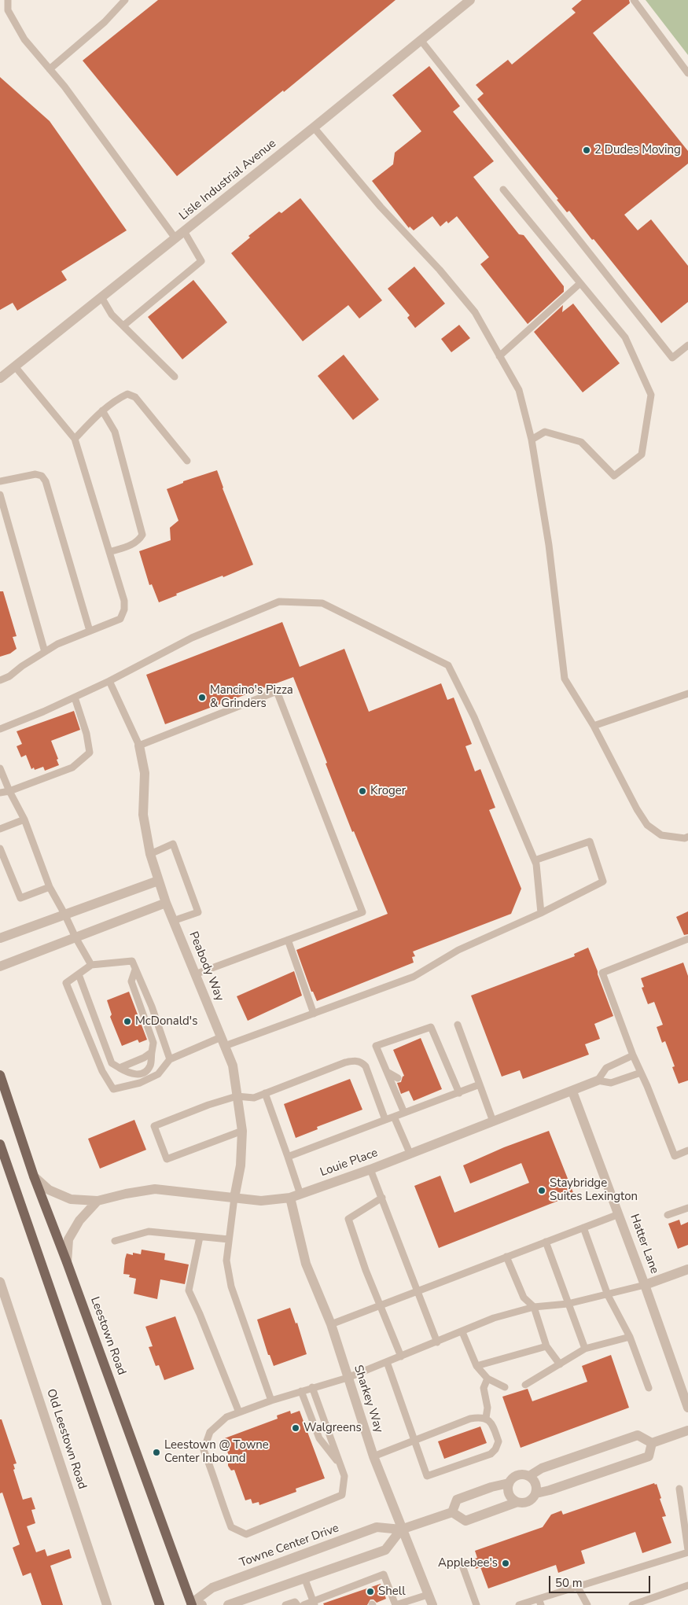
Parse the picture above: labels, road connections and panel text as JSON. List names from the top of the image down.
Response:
{
  "streets": {
    "main road": ["Leestown Road"],
    "street": [
      "Lisle Industrial Avenue",
      "Peabody Way",
      "Louie Place",
      "Hatter Lane",
      "Sharkey Way",
      "Old Leestown Road",
      "Towne Center Drive"
    ]
  },
  "crossings": [
    ["Peabody Way", "Louie Place"],
    ["Louie Place", "Hatter Lane"],
    ["Louie Place", "Leestown Road"],
    ["Louie Place", "Sharkey Way"],
    ["Leestown Road", "Towne Center Drive"],
    ["Sharkey Way", "Towne Center Drive"]
  ],
  "places": [
    "2 Dudes Moving",
    "Mancino's Pizza & Grinders",
    "Kroger",
    "McDonald's",
    "Staybridge Suites Lexington",
    "Walgreens",
    "Leestown @ Towne Center Inbound",
    "Applebee's",
    "Shell"
  ],
  "scale_bar": "50 m"
}
